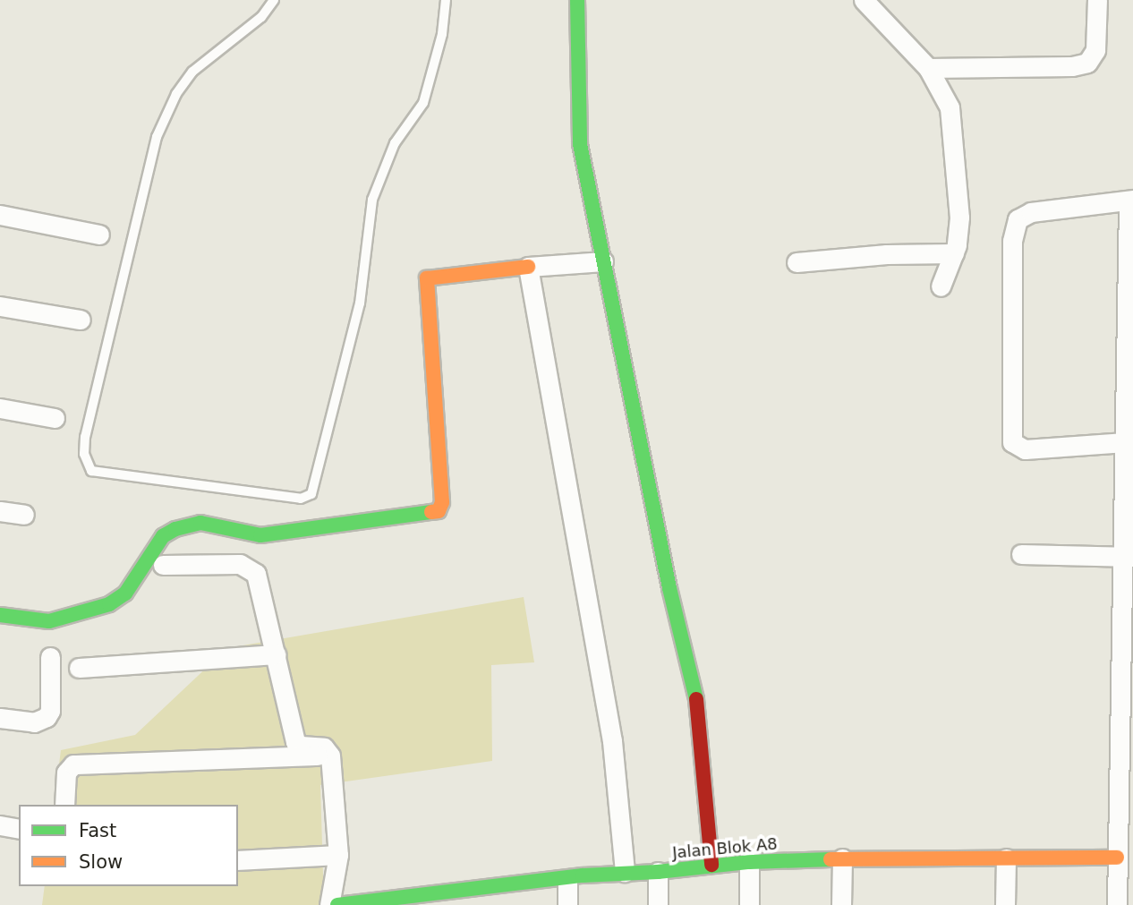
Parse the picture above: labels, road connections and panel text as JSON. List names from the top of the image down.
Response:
{
  "streets": {
    "street": ["Jalan Blok A8"]
  },
  "legend": ["Fast", "Slow"]
}
